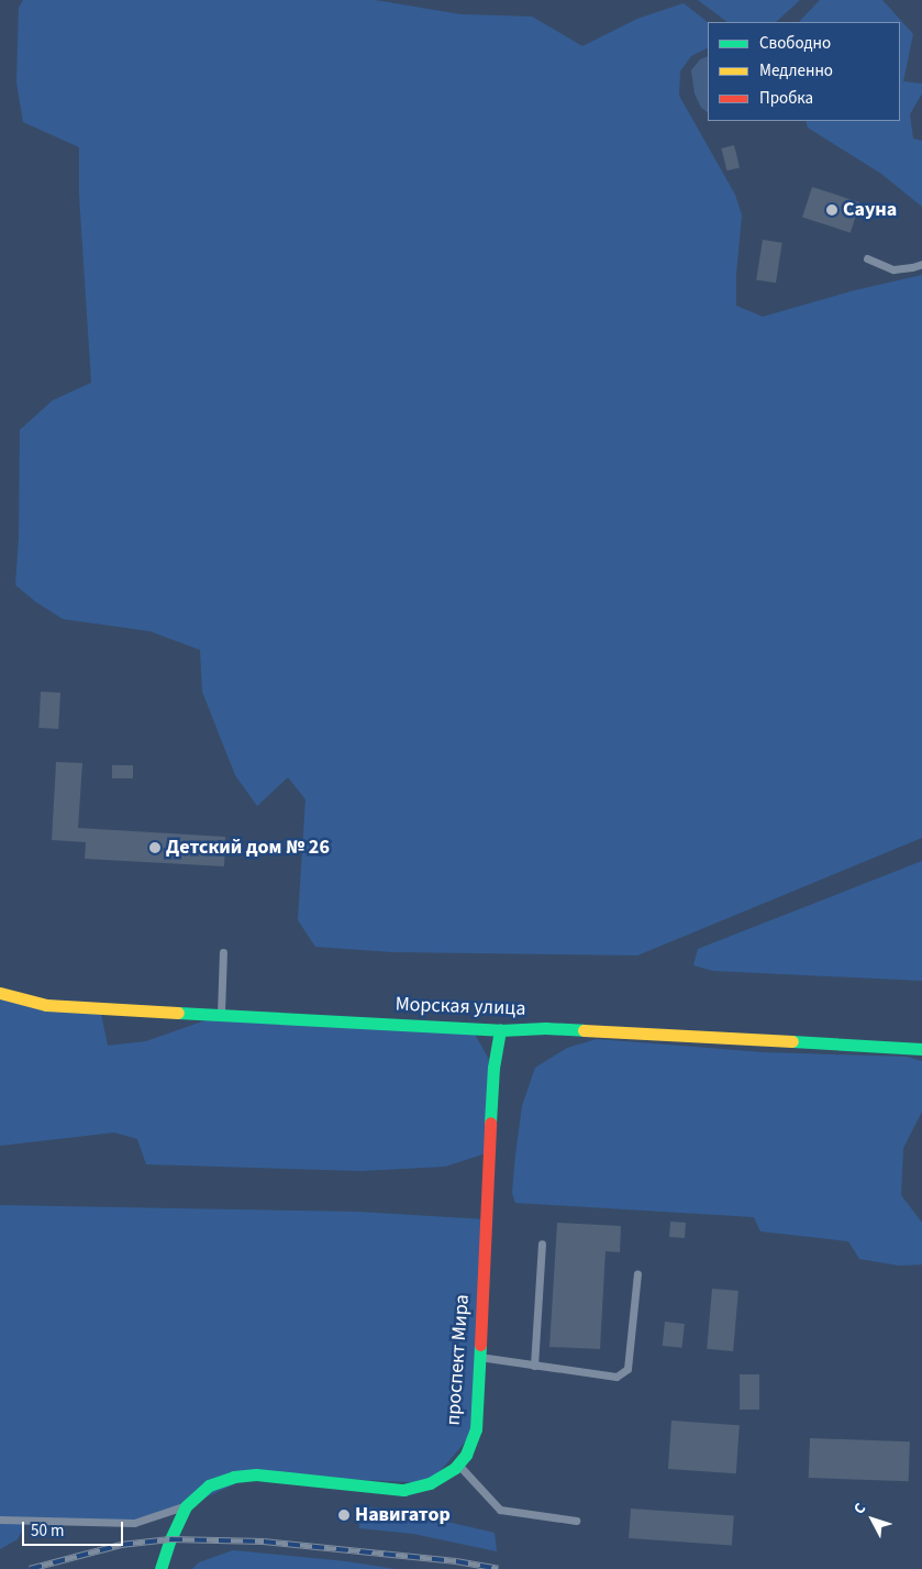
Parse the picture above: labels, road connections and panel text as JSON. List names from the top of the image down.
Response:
{
  "streets": {
    "main road": ["Морская улица", "проспект Мира"]
  },
  "crossings": [
    ["Морская улица", "проспект Мира"]
  ],
  "places": ["Сауна", "Детский дом № 26", "Навигатор"],
  "legend": ["Свободно", "Медленно", "Пробка"],
  "scale_bar": "50 m",
  "north": "top left"
}
